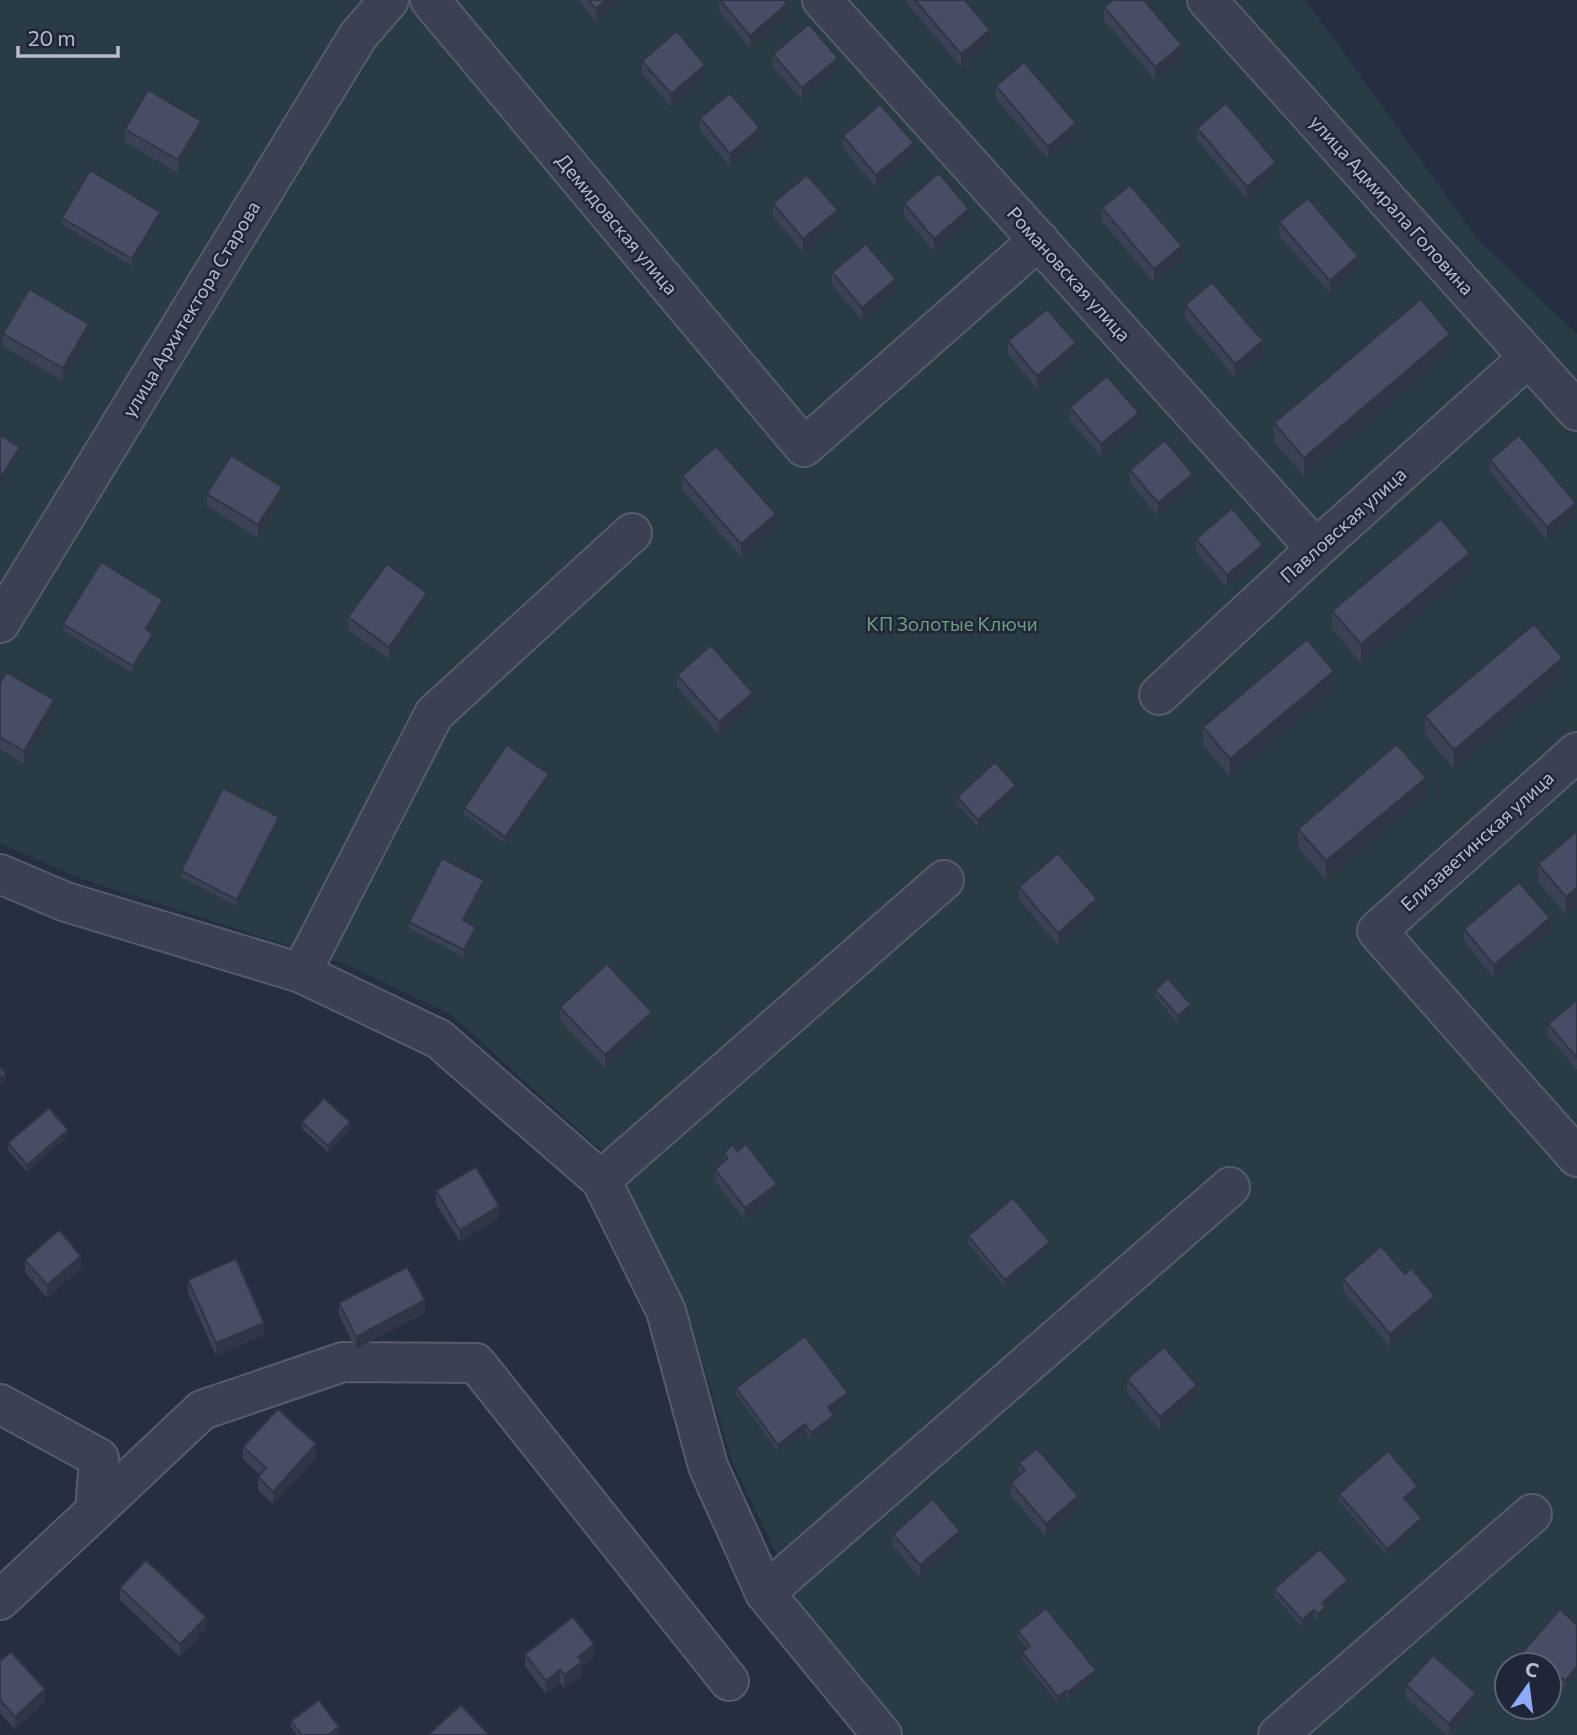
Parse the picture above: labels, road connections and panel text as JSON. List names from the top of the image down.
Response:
{
  "streets": {
    "street": [
      "улица Адмирала Головина",
      "Демидовская улица",
      "Романовская улица",
      "улица Архитектора Старова",
      "Павловская улица",
      "Елизаветинская улица"
    ]
  },
  "crossings": [
    ["улица Адмирала Головина", "Павловская улица"],
    ["Демидовская улица", "Романовская улица"],
    ["Романовская улица", "Павловская улица"]
  ],
  "parks": ["КП Золотые Ключи"],
  "scale_bar": "20 m",
  "north": "top"
}
